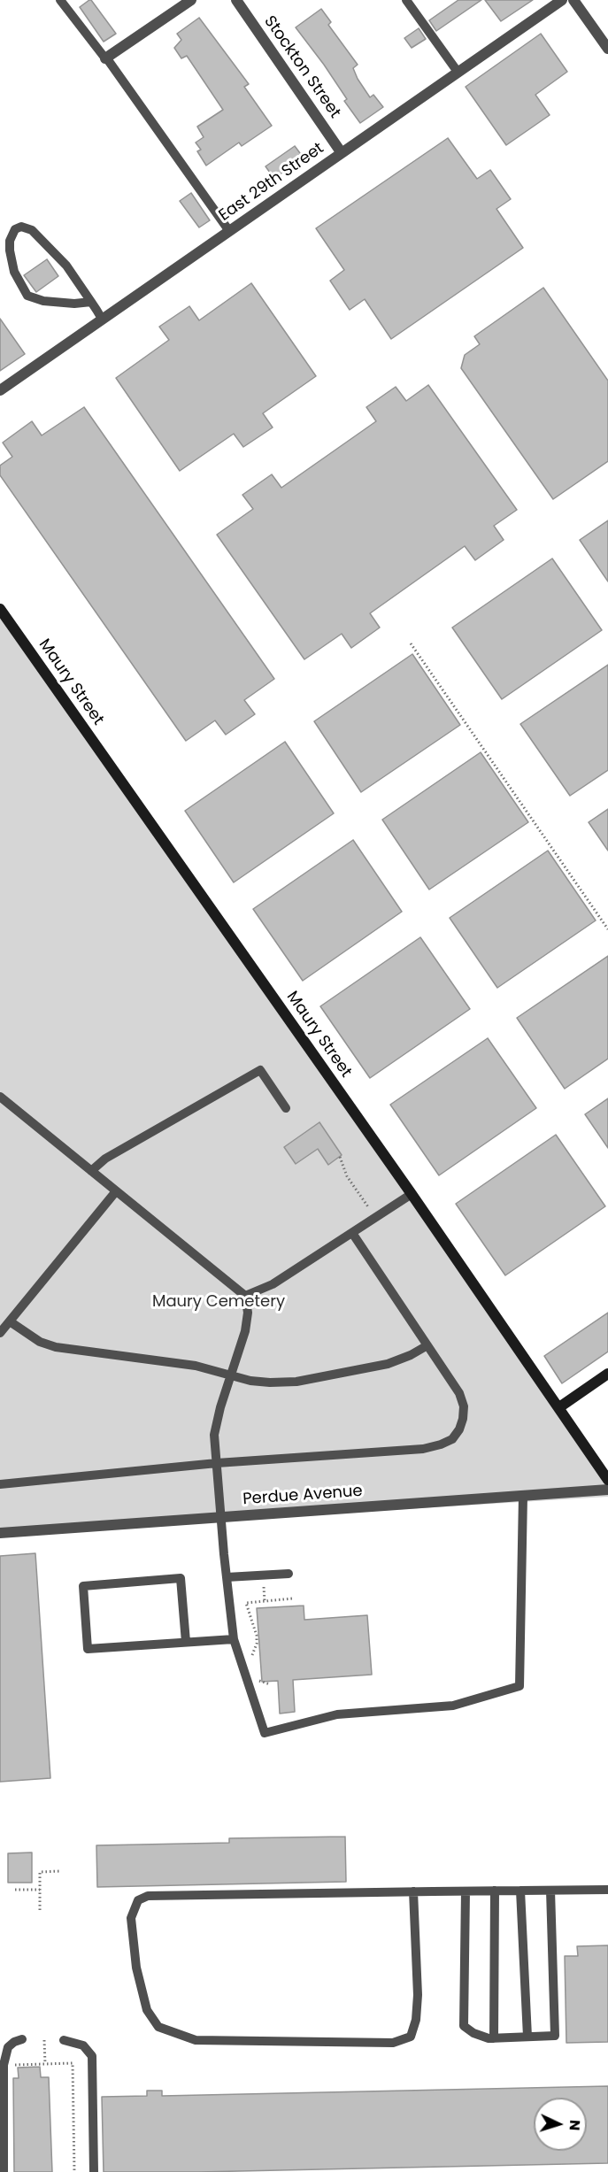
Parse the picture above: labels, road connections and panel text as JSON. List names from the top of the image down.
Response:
{
  "streets": {
    "street": [
      "Stockton Street",
      "East 29th Street",
      "Maury Street",
      "Perdue Avenue"
    ]
  },
  "crossings": [
    ["Stockton Street", "East 29th Street"]
  ],
  "parks": ["Maury Cemetery"],
  "north": "right"
}
